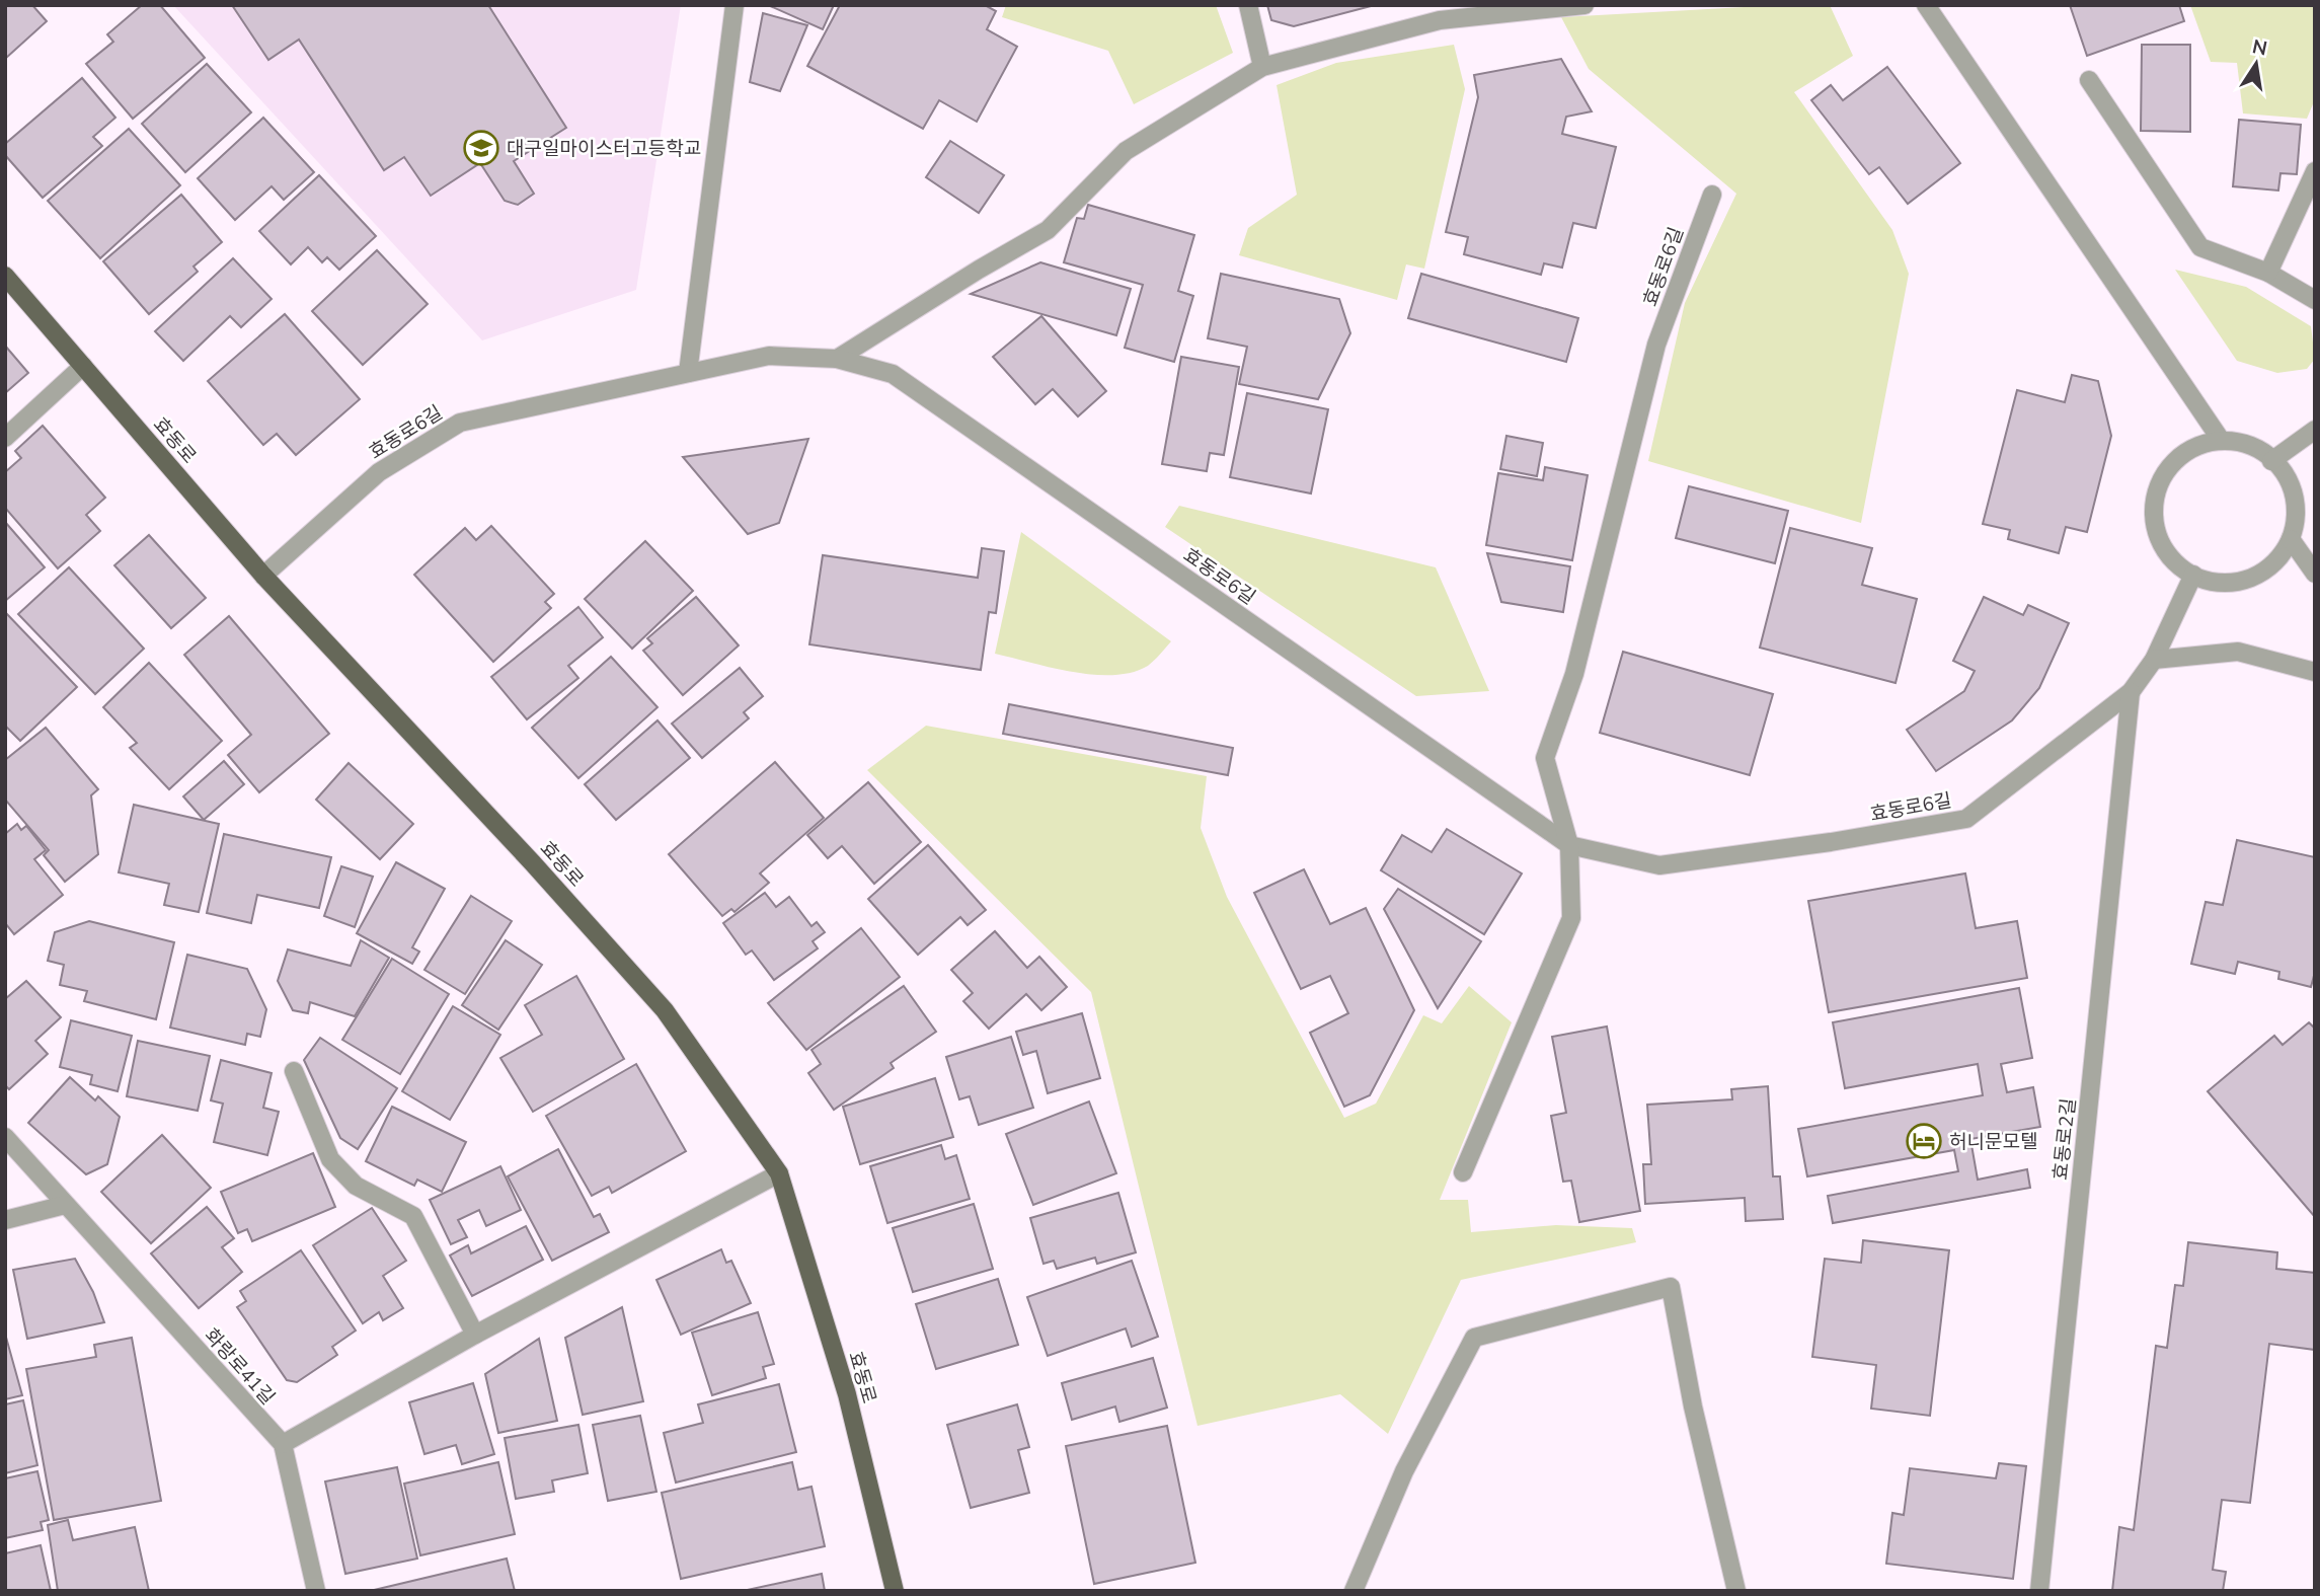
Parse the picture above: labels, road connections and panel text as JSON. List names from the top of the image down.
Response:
{
  "streets": {
    "main road": ["효동로"],
    "street": ["효동로6길", "효동로2길", "화랑로41길"]
  },
  "crossings": [
    ["효동로6길", "효동로"],
    ["효동로6길", "효동로2길"]
  ],
  "places": {
    "school or university": ["대구일마이스터고등학교"],
    "hotel": ["허니문모텔"]
  },
  "north": "top"
}
